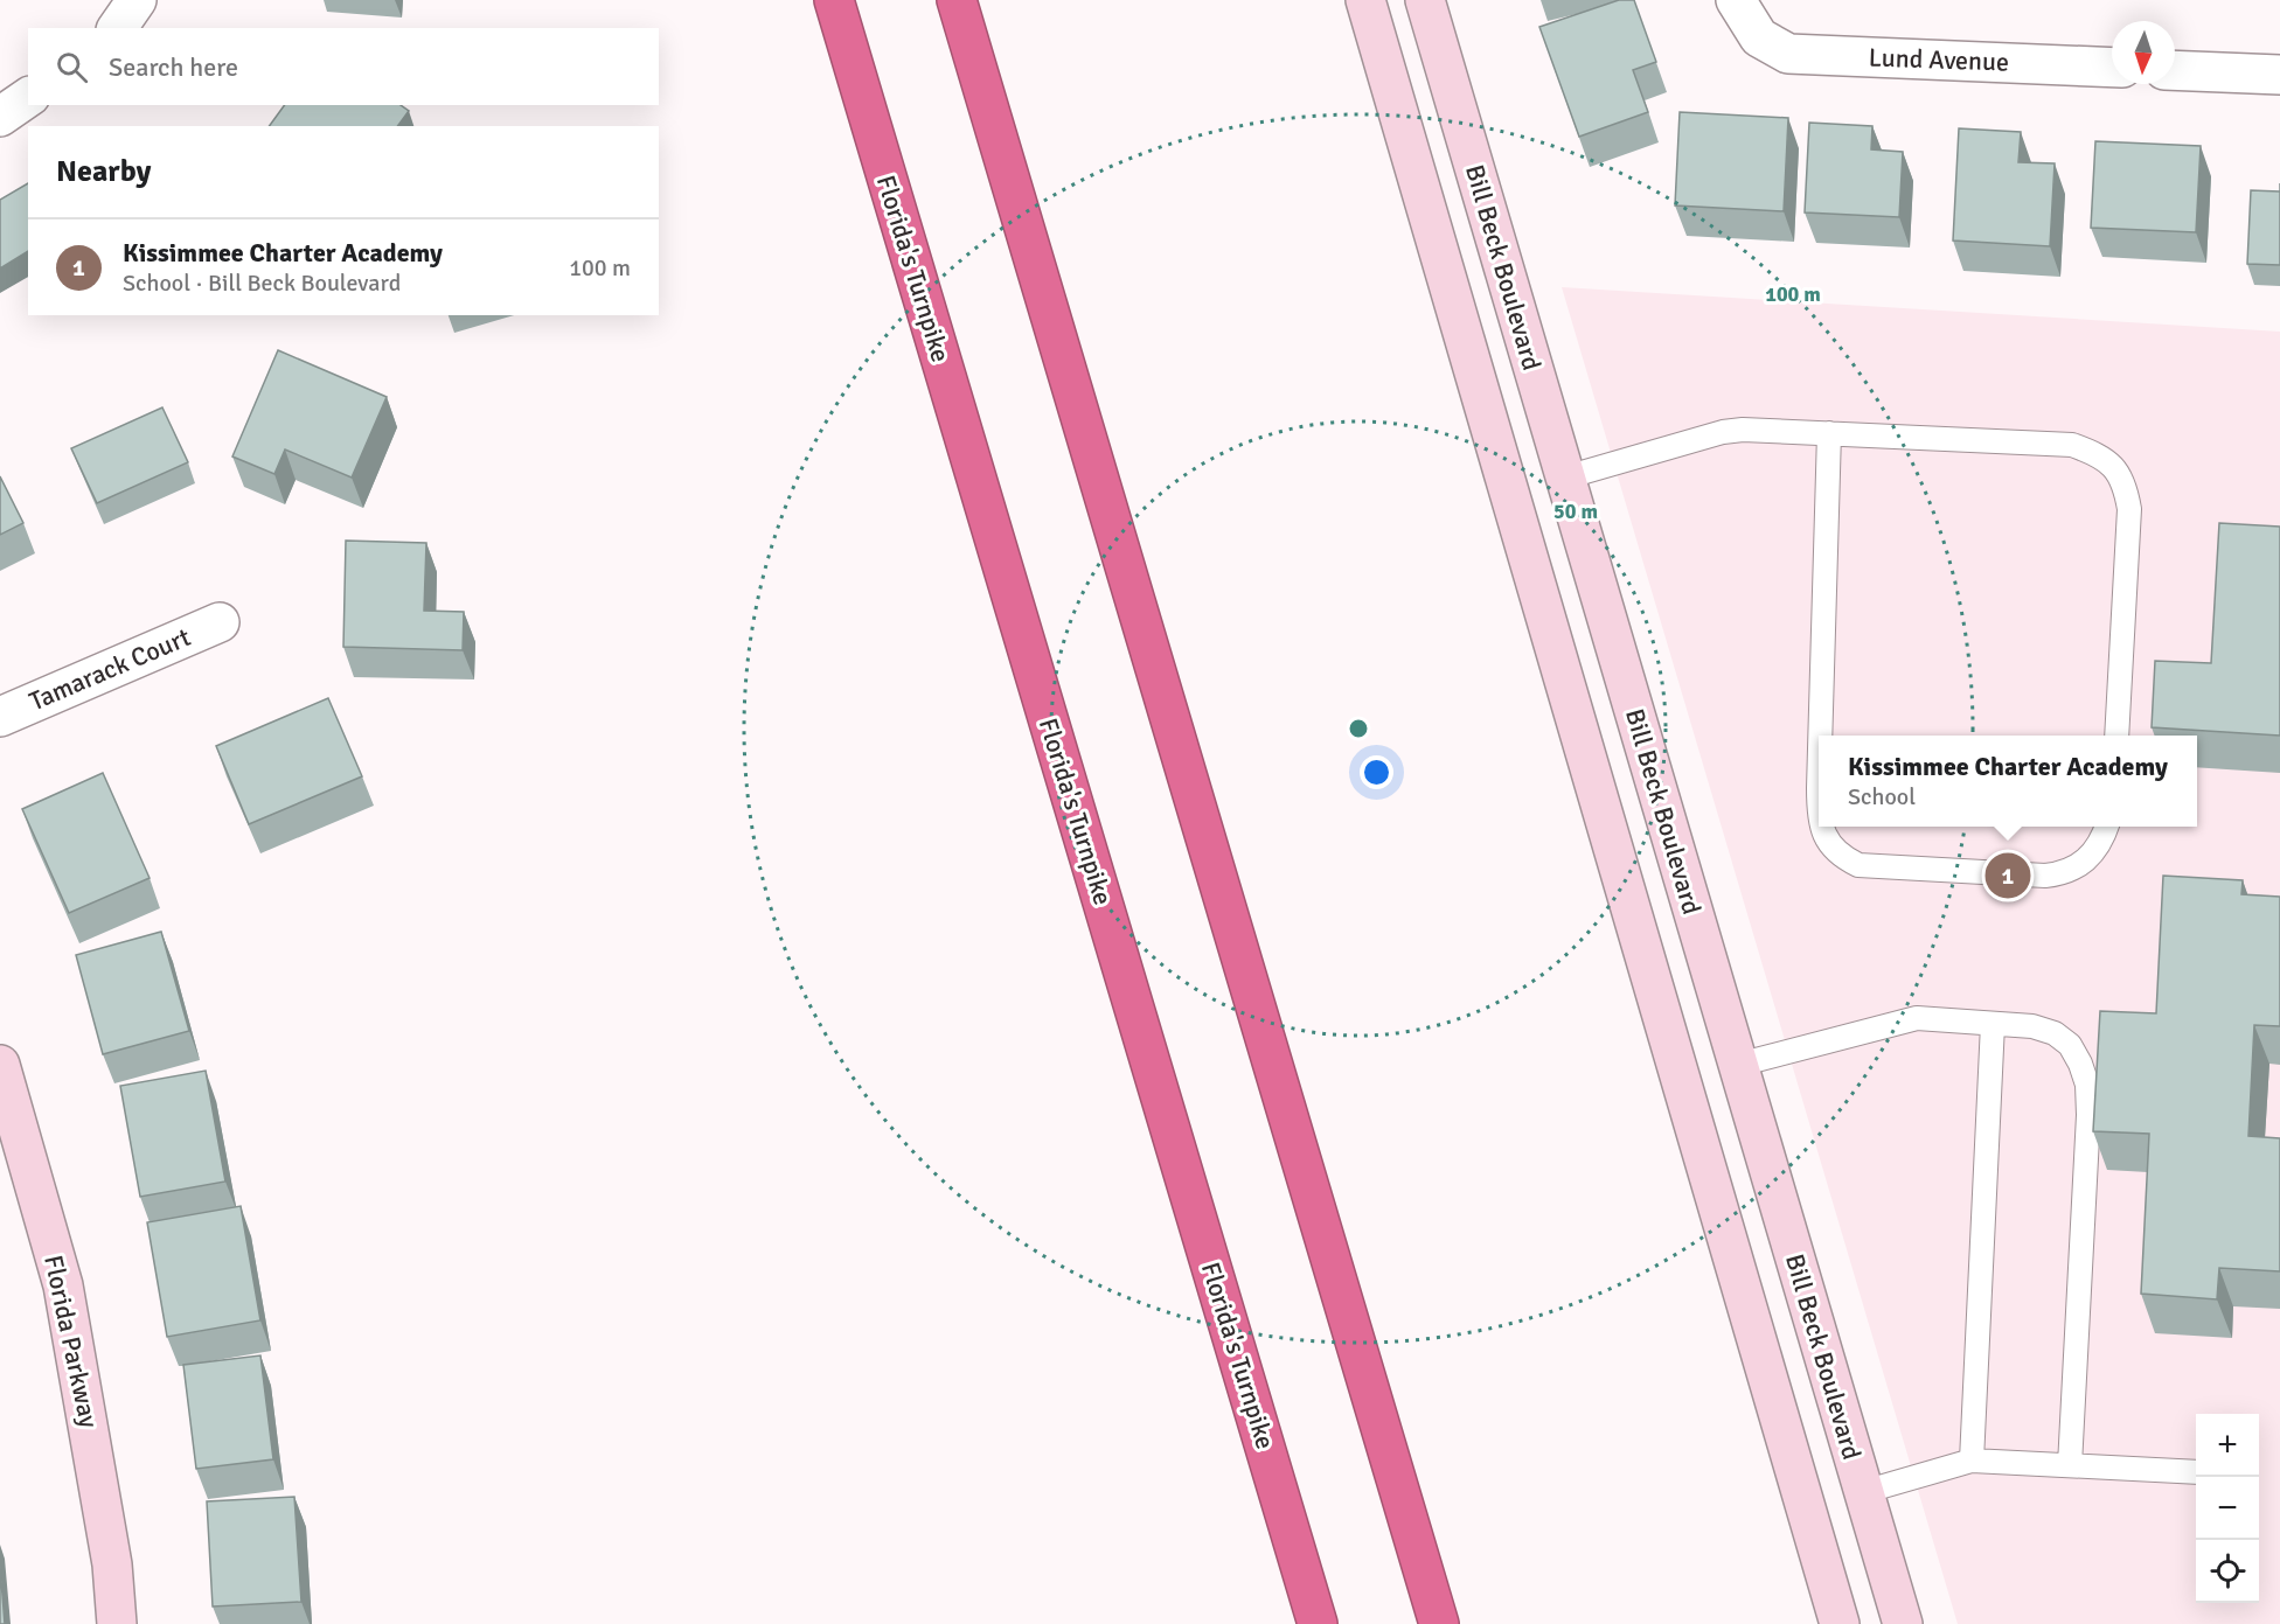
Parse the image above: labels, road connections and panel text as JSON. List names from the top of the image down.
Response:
{
  "streets": {
    "highway": ["Florida's Turnpike"],
    "street": [
      "Lund Avenue",
      "Bill Beck Boulevard",
      "Tamarack Court",
      "Florida Parkway"
    ]
  },
  "north": "bottom",
  "page": {
    "search": "Search here",
    "heading": "Nearby",
    "list": [
      {
        "mark": "1",
        "name": "Kissimmee Charter Academy",
        "note": "School · Bill Beck Boulevard",
        "value": "100 m"
      }
    ],
    "popup": ["Kissimmee Charter Academy", "School"],
    "pins": "1",
    "map_buttons": ["+", "−"]
  },
  "rings": ["100 m", "50 m"]
}
